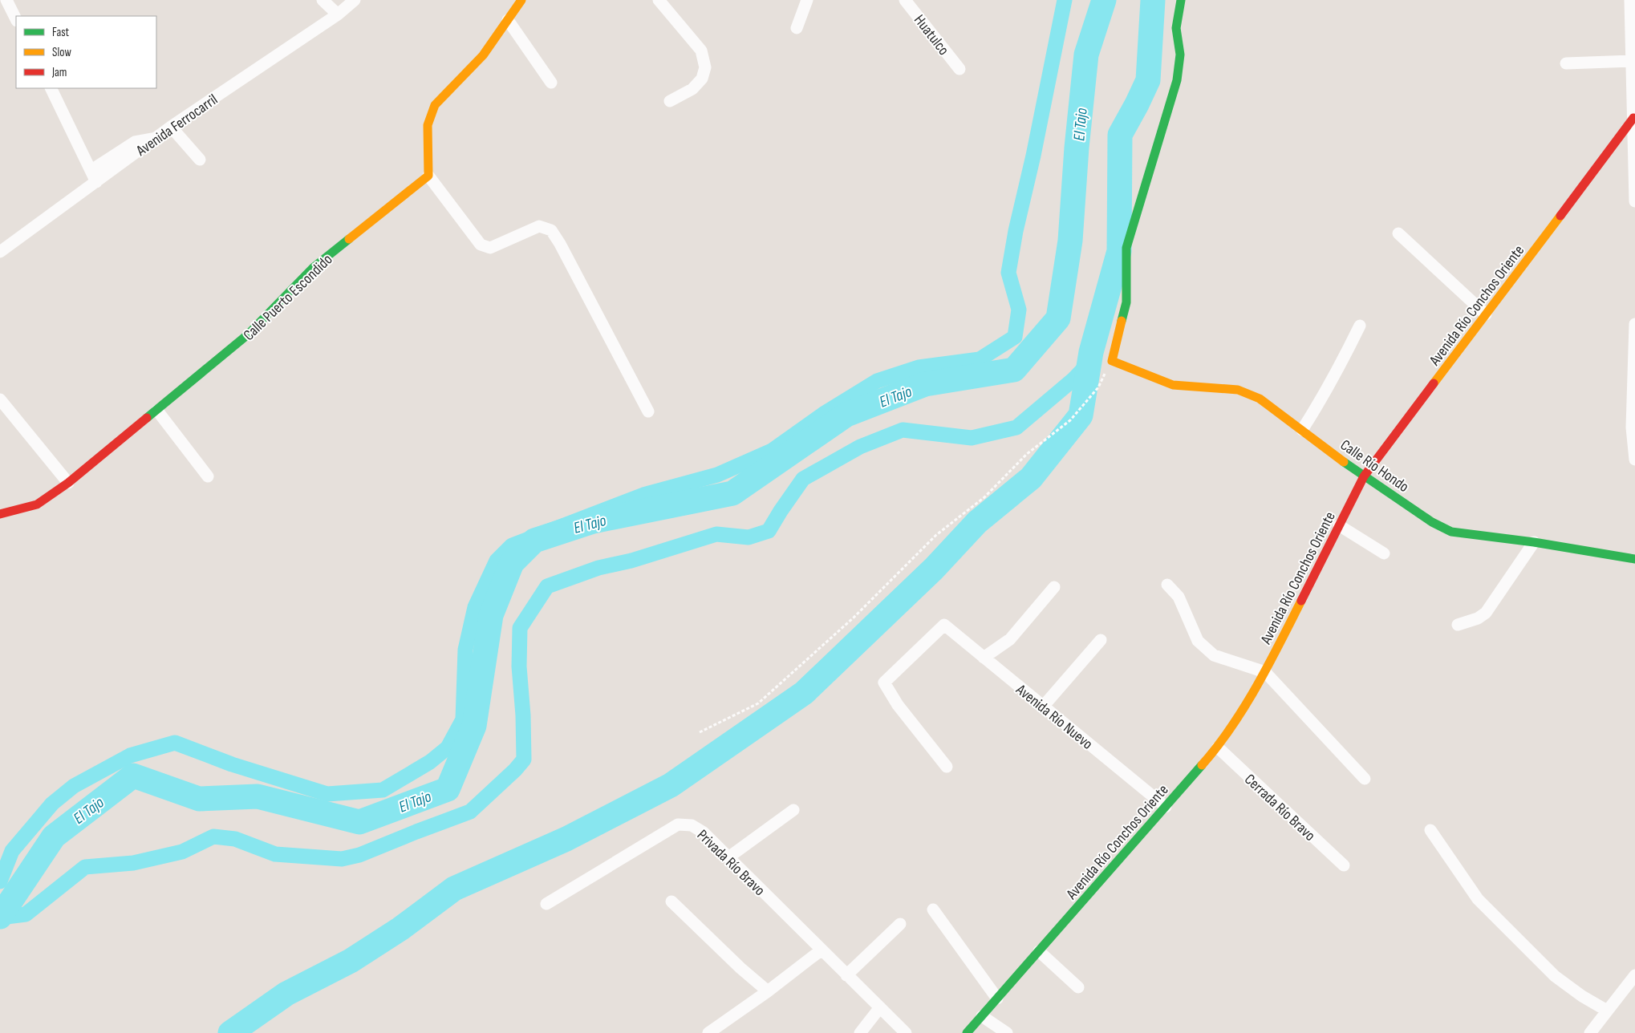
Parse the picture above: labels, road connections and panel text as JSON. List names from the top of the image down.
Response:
{
  "streets": {
    "street": [
      "Huatulco",
      "Avenida Ferrocarril",
      "Calle Puerto Escondido",
      "Avenida Río Conchos Oriente",
      "Calle Río Hondo",
      "Avenida Río Nuevo",
      "Cerrada Río Bravo",
      "Privada Río Bravo"
    ]
  },
  "crossings": [
    ["Avenida Río Conchos Oriente", "Calle Río Hondo"],
    ["Avenida Río Conchos Oriente", "Avenida Río Nuevo"],
    ["Avenida Río Conchos Oriente", "Cerrada Río Bravo"]
  ],
  "water": ["El Tajo"],
  "legend": ["Fast", "Slow", "Jam"]
}
